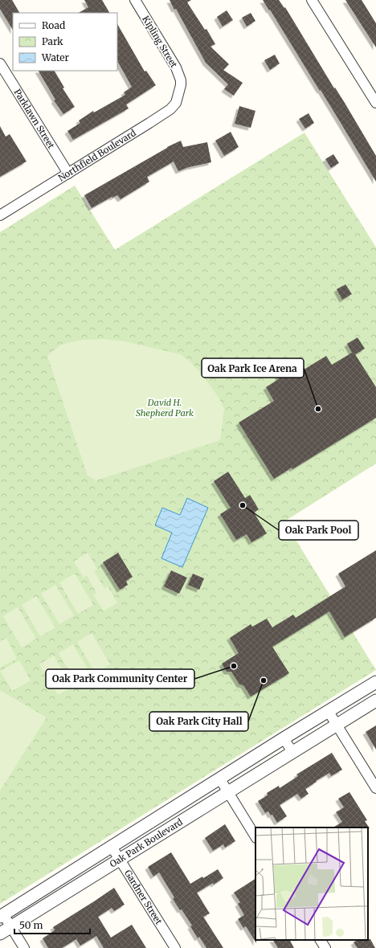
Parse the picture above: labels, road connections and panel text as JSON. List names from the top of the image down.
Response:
{
  "streets": {
    "street": [
      "Kipling Street",
      "Parklawn Street",
      "Northfield Boulevard",
      "Oak Park Boulevard",
      "Gardner Street"
    ]
  },
  "crossings": [
    ["Kipling Street", "Northfield Boulevard"],
    ["Parklawn Street", "Northfield Boulevard"],
    ["Oak Park Boulevard", "Gardner Street"]
  ],
  "parks": ["David H. Shepherd Park"],
  "places": [
    "Oak Park Ice Arena",
    "Oak Park Pool",
    "Oak Park Community Center",
    "Oak Park City Hall"
  ],
  "legend": ["Road", "Park", "Water"],
  "scale_bar": "50 m"
}
